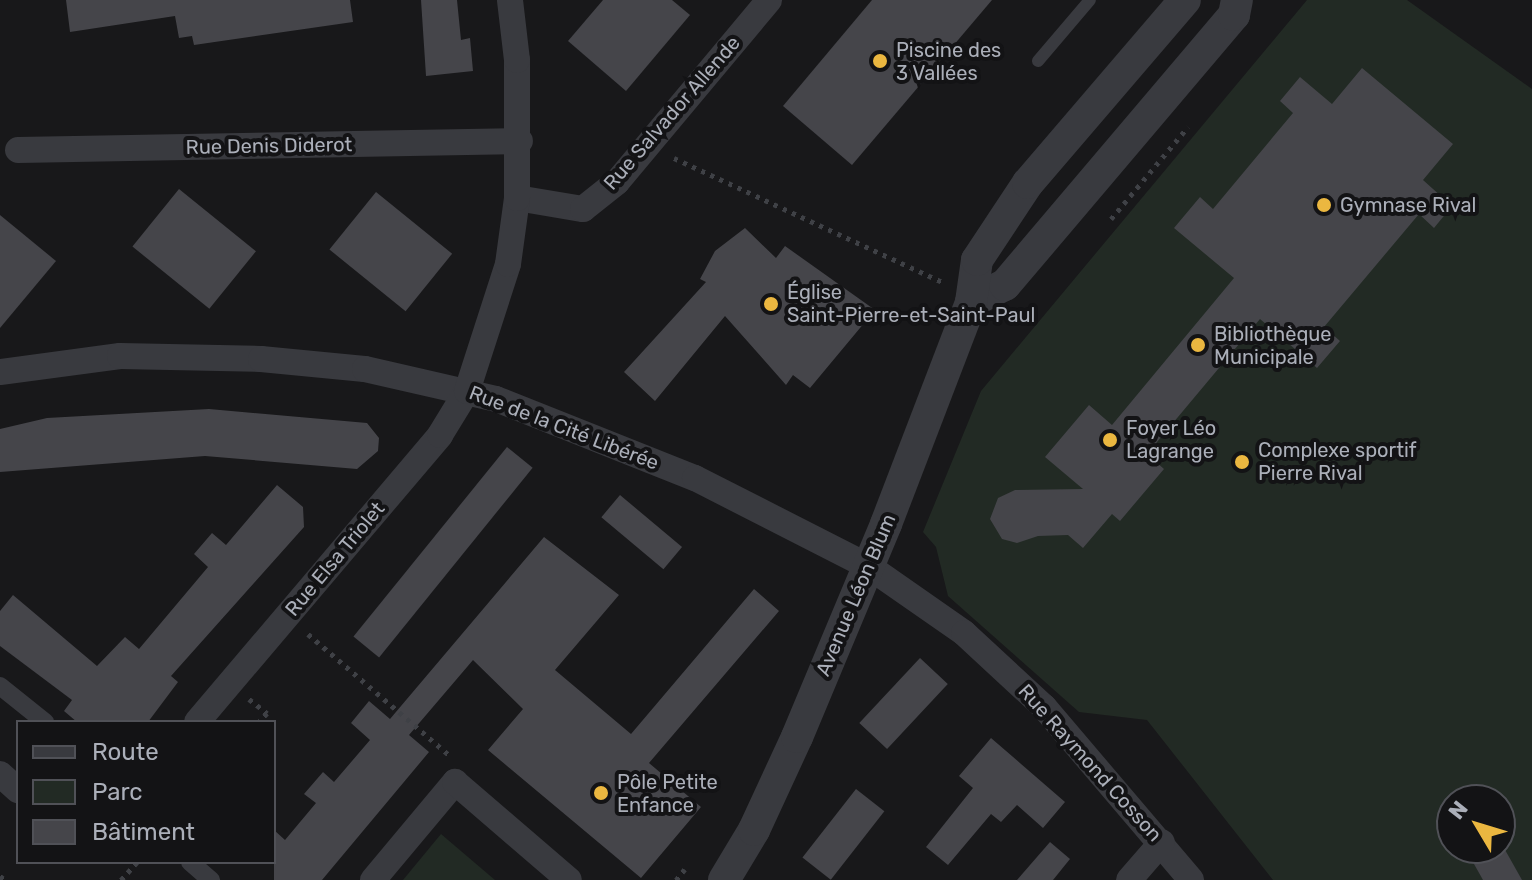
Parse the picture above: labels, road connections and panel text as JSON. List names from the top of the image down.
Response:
{
  "streets": {
    "street": [
      "Rue Salvador Allende",
      "Rue Denis Diderot",
      "Rue de la Cité Libérée",
      "Rue Elsa Triolet",
      "Avenue Léon Blum",
      "Rue Raymond Cosson"
    ]
  },
  "crossings": [
    ["Rue de la Cité Libérée", "Rue Elsa Triolet"],
    ["Rue de la Cité Libérée", "Avenue Léon Blum"],
    ["Rue de la Cité Libérée", "Rue Raymond Cosson"],
    ["Avenue Léon Blum", "Rue Raymond Cosson"]
  ],
  "places": [
    "Piscine des 3 Vallées",
    "Gymnase Rival",
    "Église Saint-Pierre-et-Saint-Paul",
    "Bibliothèque Municipale",
    "Foyer Léo Lagrange",
    "Complexe sportif Pierre Rival",
    "Pôle Petite Enfance"
  ],
  "legend": ["Route", "Parc", "Bâtiment"],
  "north": "top left"
}
